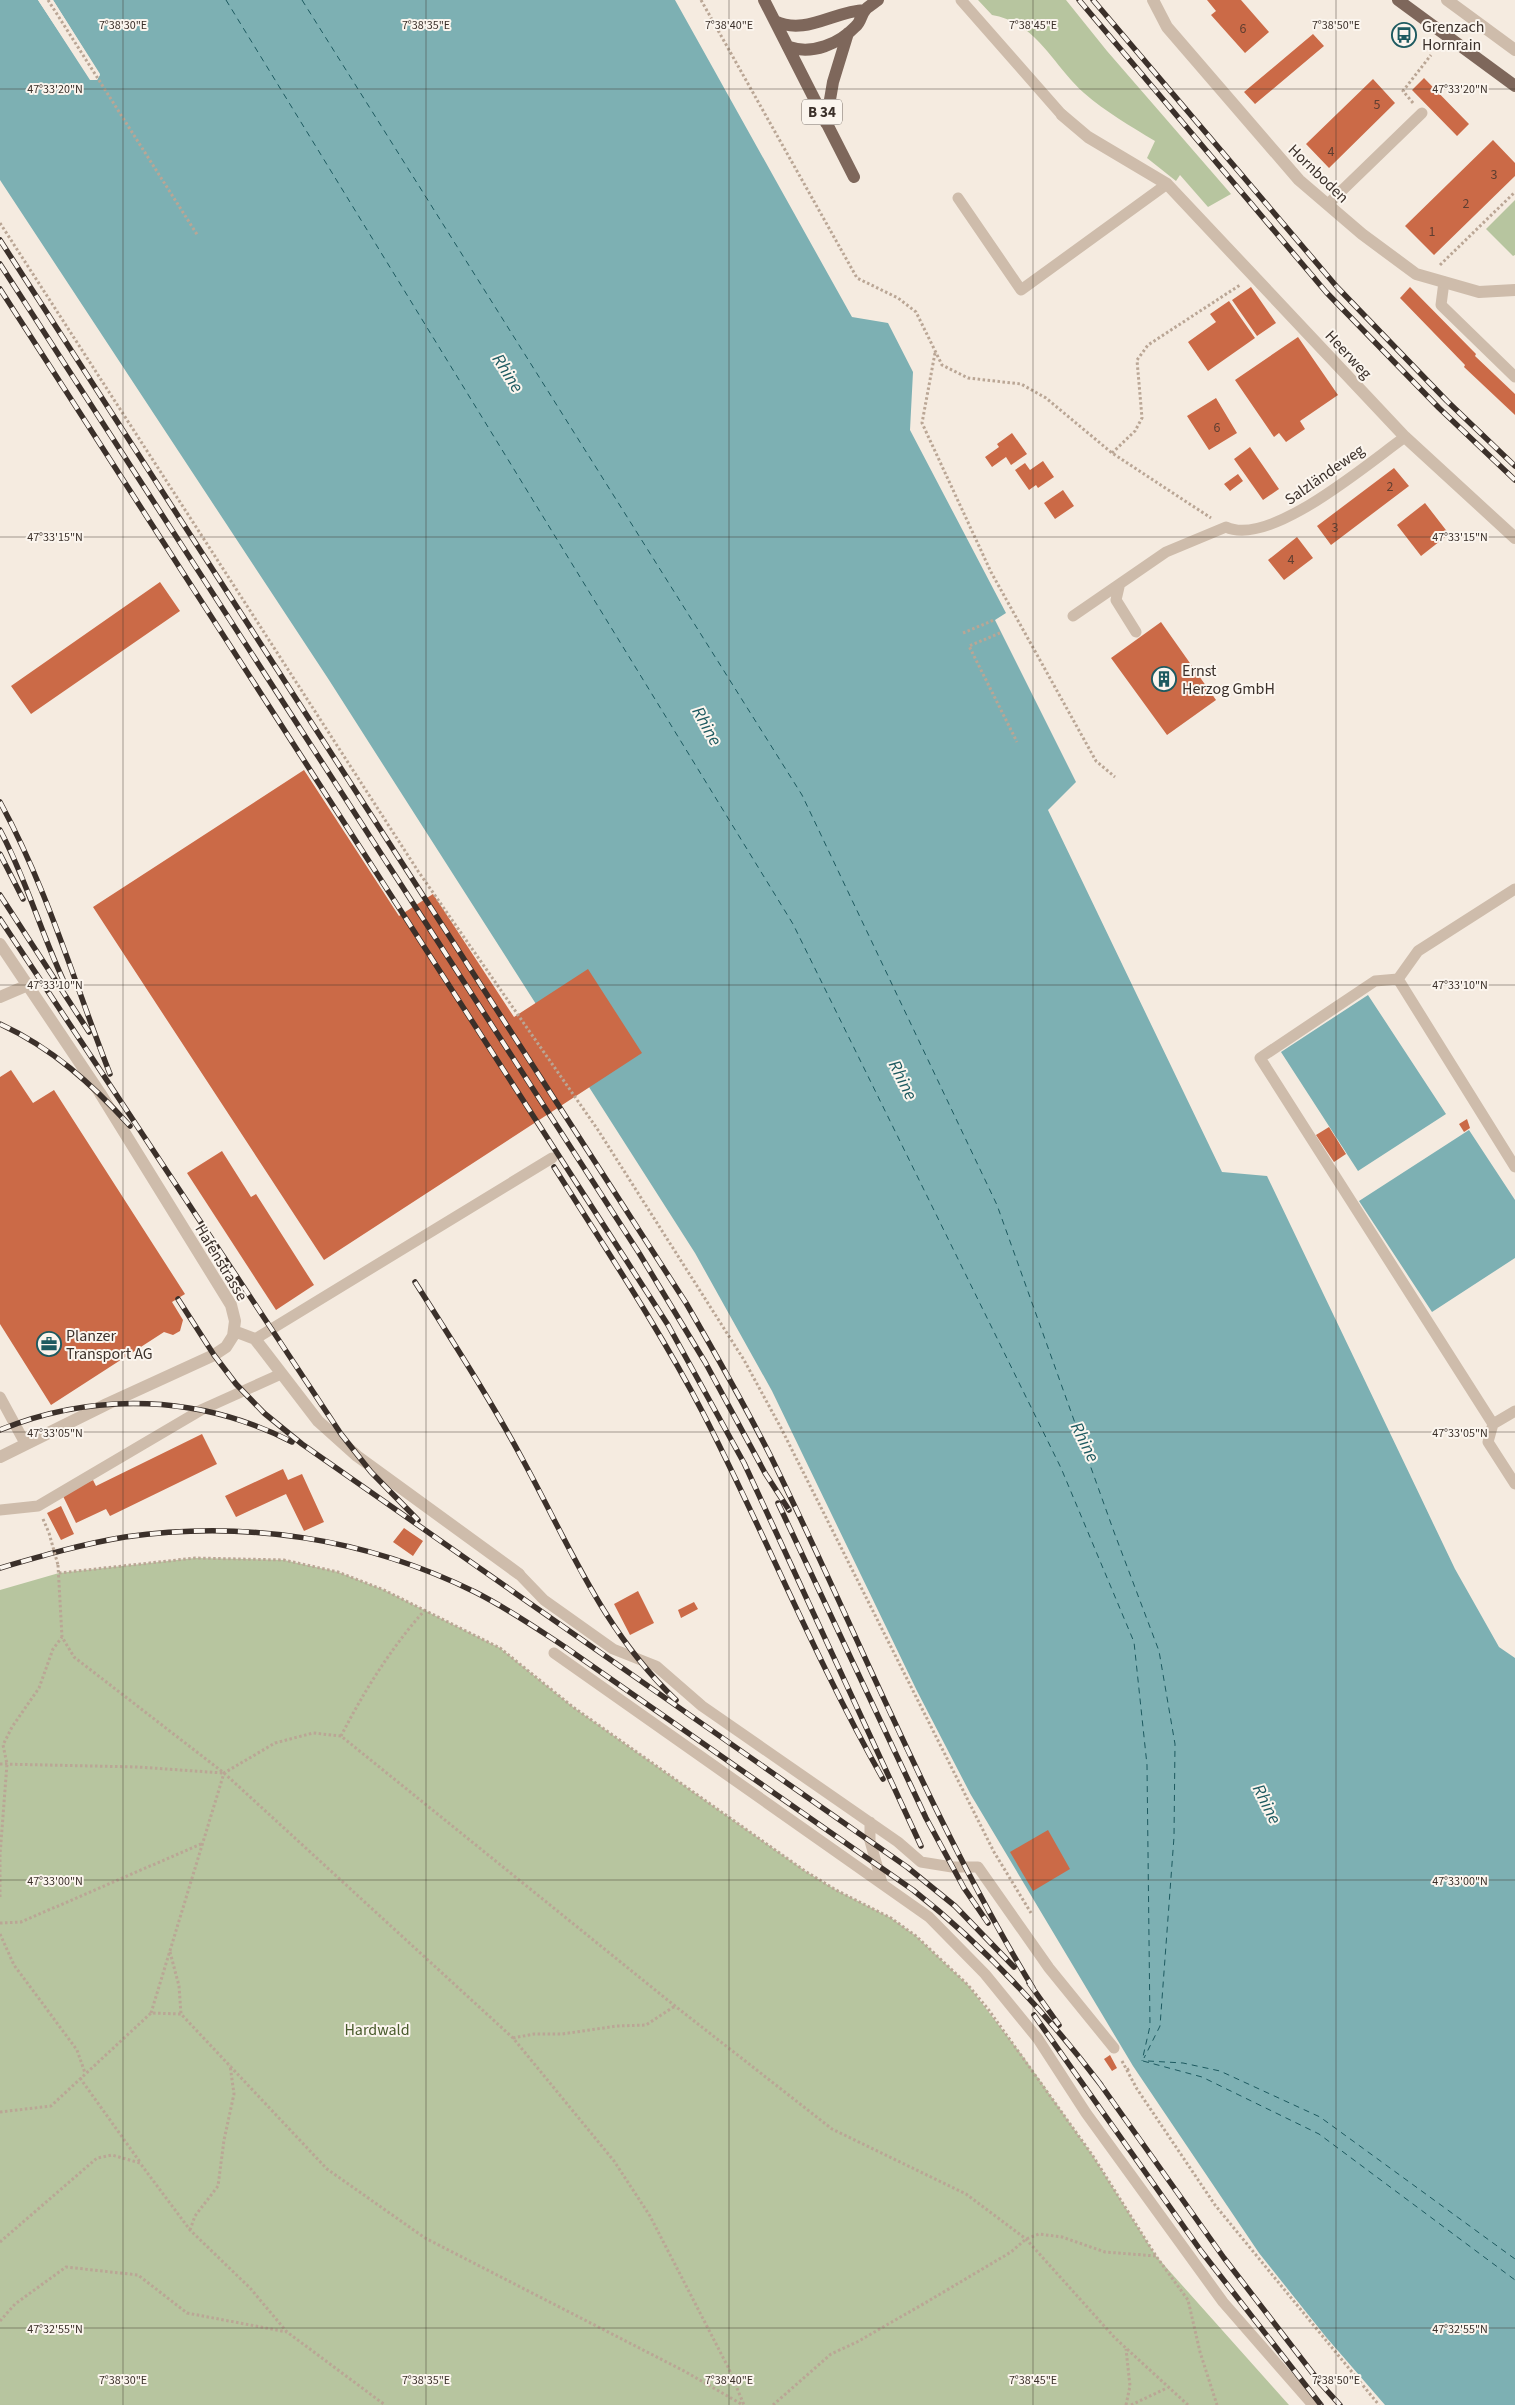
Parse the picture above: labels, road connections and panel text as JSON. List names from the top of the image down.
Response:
{
  "streets": {
    "main road": ["B 34"],
    "street": ["Hornboden", "Heerweg", "Hafenstrasse"],
    "lane": ["Salzländeweg"]
  },
  "crossings": [
    ["Heerweg", "Salzländeweg"]
  ],
  "water": ["Rhine"],
  "parks": ["Hardwald"],
  "places": {
    "bus stop": ["Grenzach Hornrain"],
    "building": ["Ernst Herzog GmbH"],
    "office": ["Planzer Transport AG"]
  },
  "house_numbers": [
    "6",
    "5",
    "4",
    "3",
    "2",
    "1",
    "6",
    "2",
    "3",
    "4"
  ],
  "coordinates": [
    "7°38'30\"E",
    "7°38'35\"E",
    "7°38'40\"E",
    "7°38'45\"E",
    "7°38'50\"E",
    "47°33'20\"N",
    "47°33'15\"N",
    "47°33'10\"N",
    "47°33'05\"N",
    "47°33'00\"N",
    "47°32'55\"N"
  ]
}
